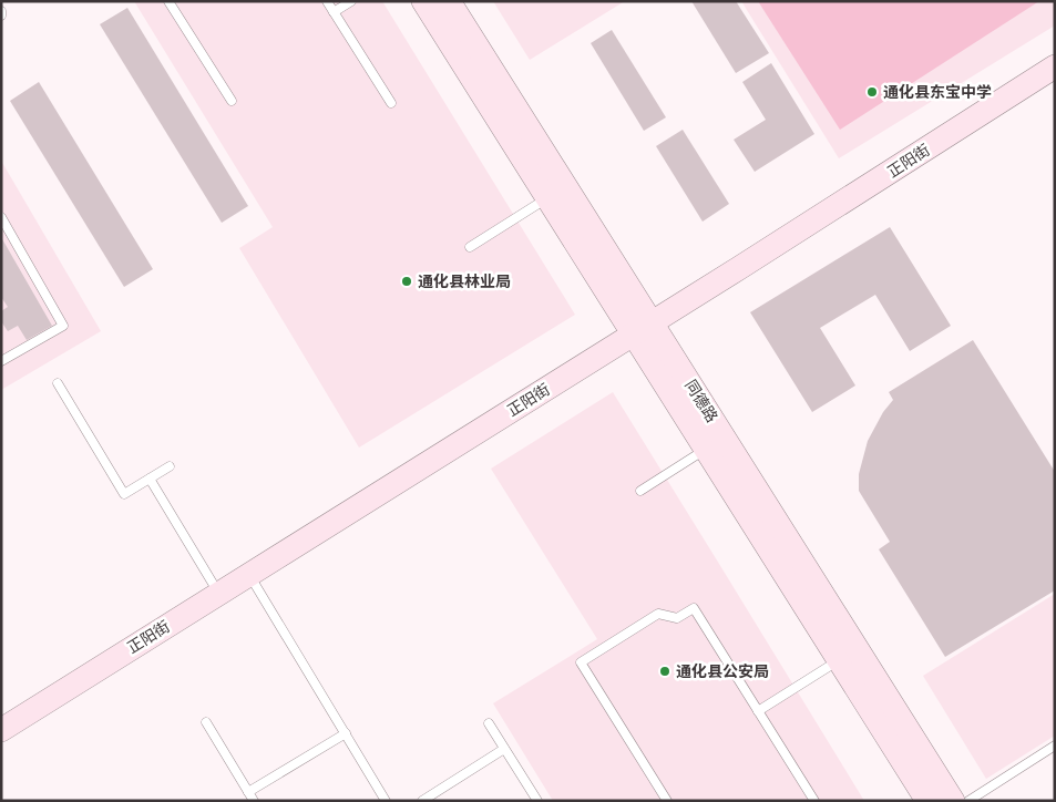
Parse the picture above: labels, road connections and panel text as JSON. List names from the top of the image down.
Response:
{
  "streets": {
    "main road": ["正阳街", "同德路"]
  },
  "crossings": [
    ["正阳街", "同德路"]
  ],
  "places": ["通化县东宝中学", "通化县林业局", "通化县公安局"]
}
